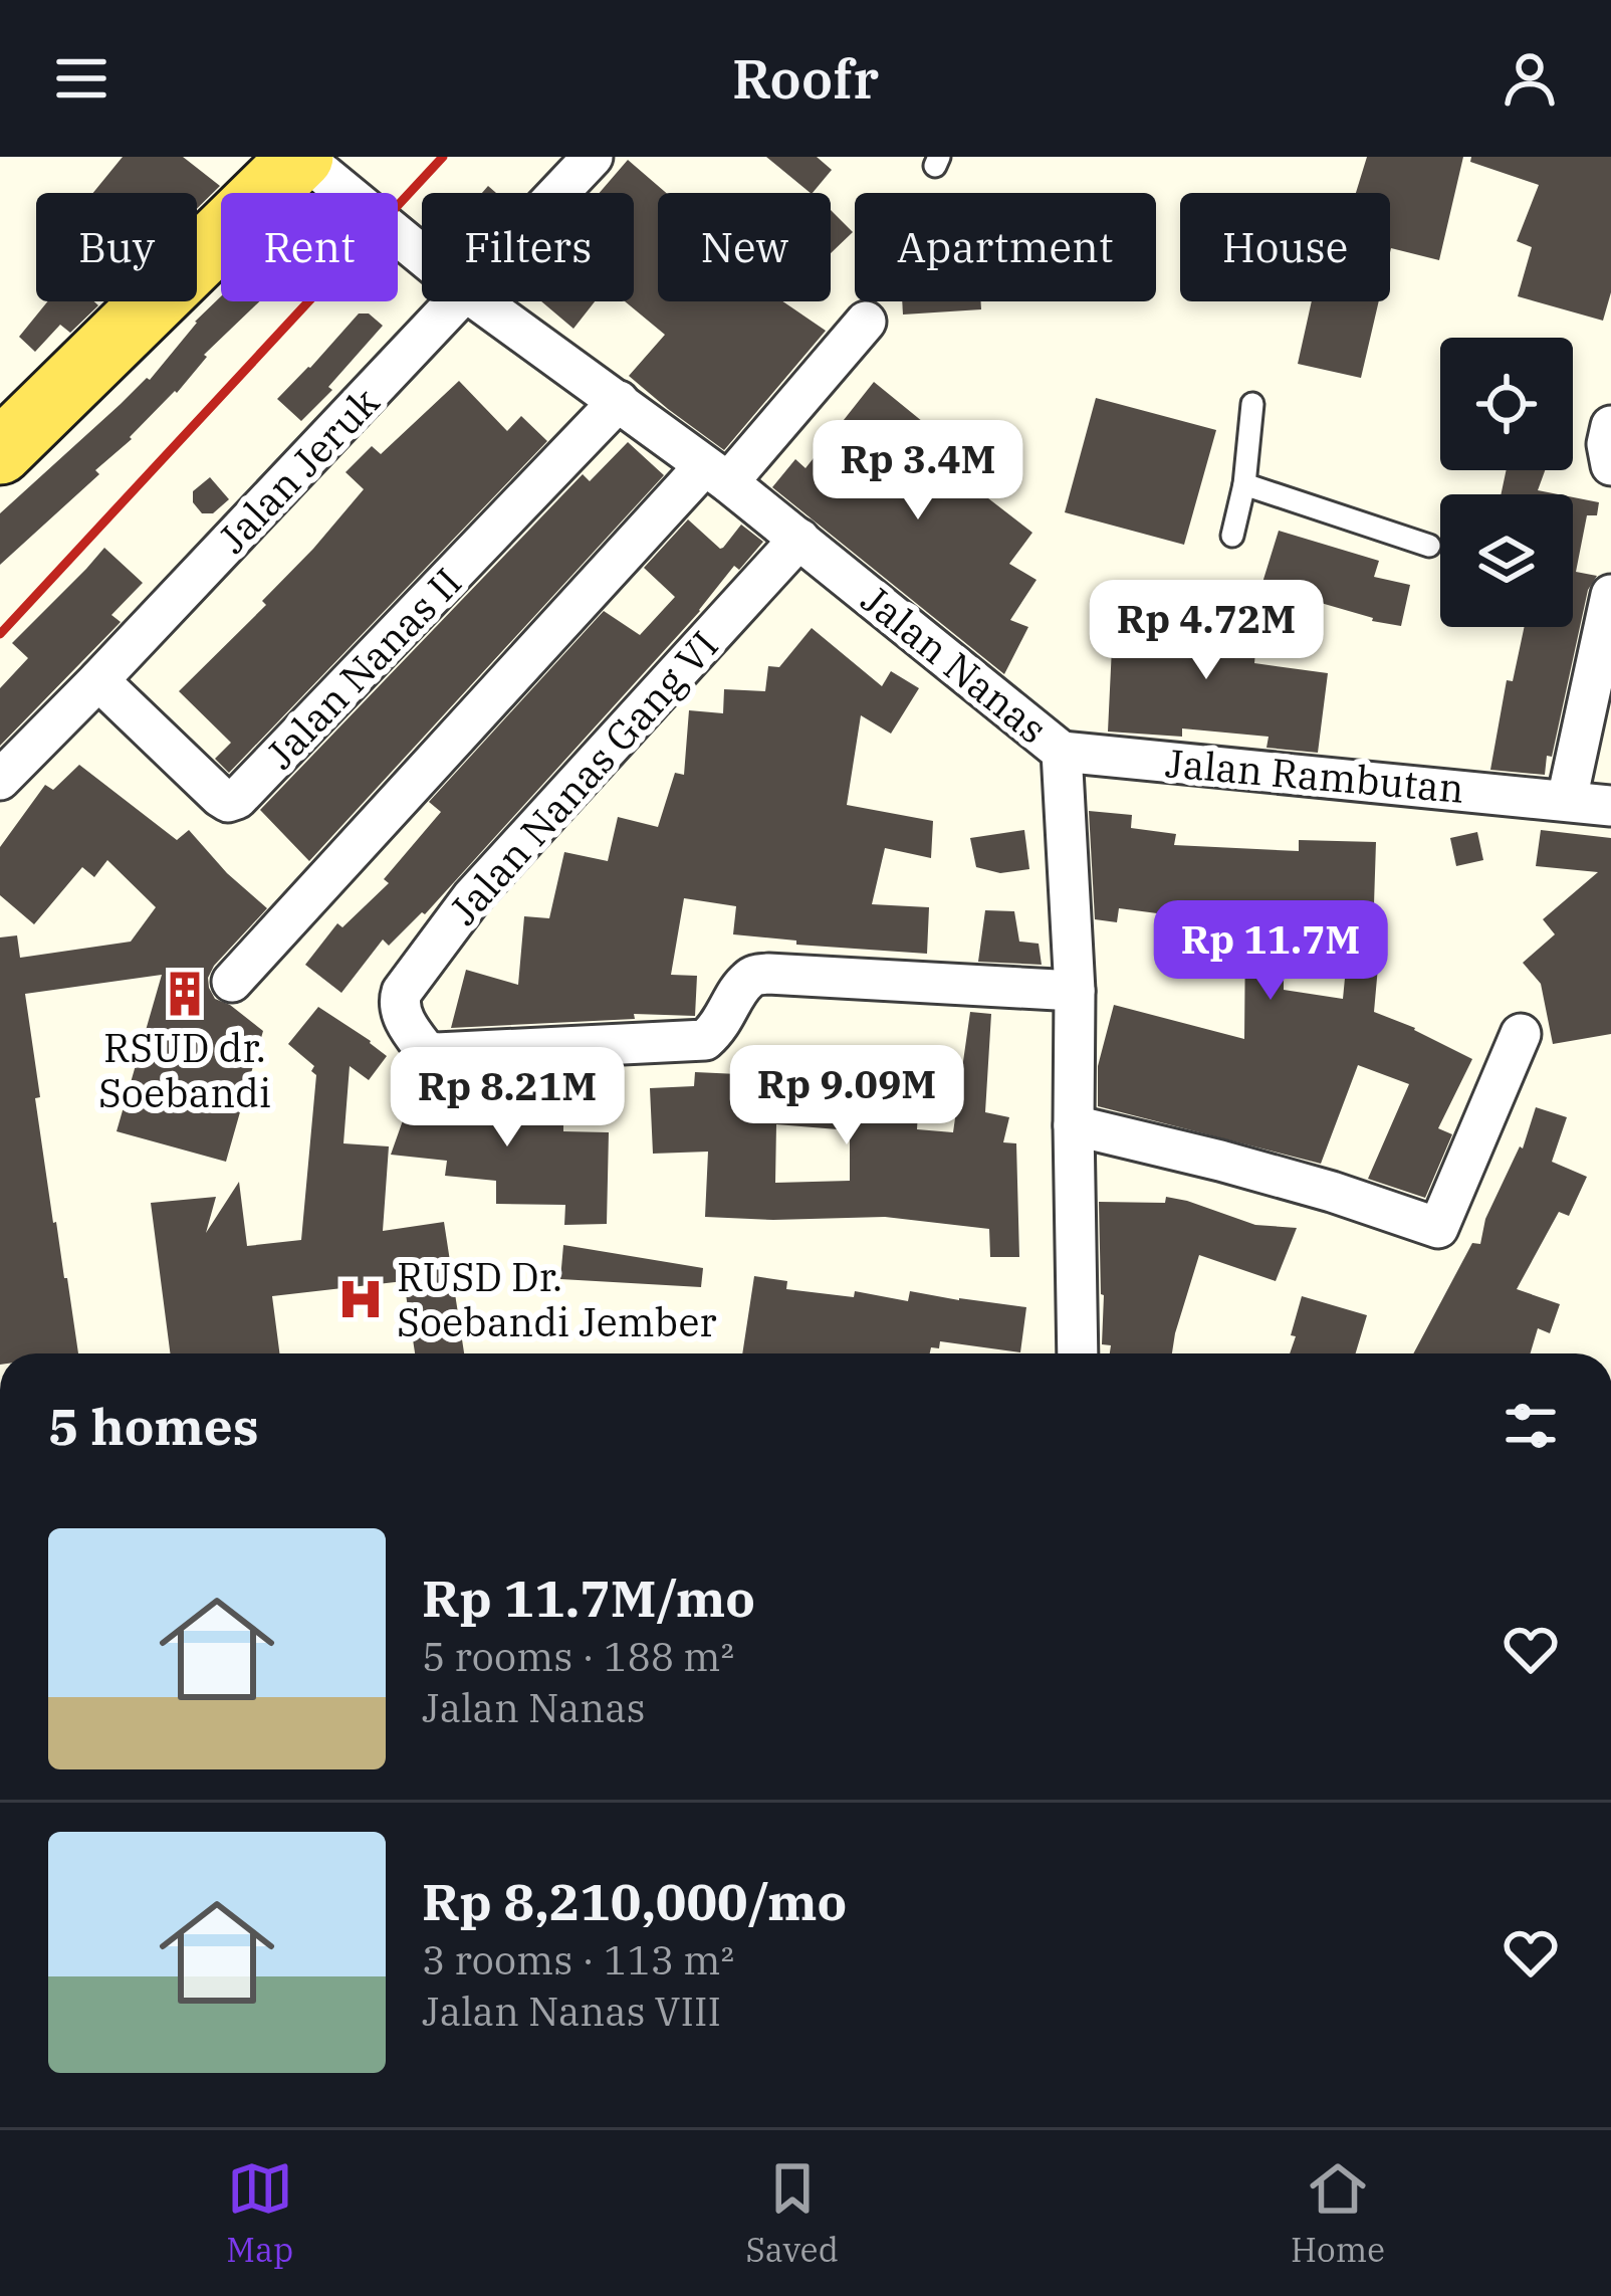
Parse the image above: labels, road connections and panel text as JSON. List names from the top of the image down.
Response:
{
  "streets": {
    "street": [
      "Jalan Jeruk",
      "Jalan Nanas",
      "Jalan Nanas II",
      "Jalan Rambutan",
      "Jalan Nanas Gang VI"
    ]
  },
  "crossings": [
    ["Jalan Jeruk", "Jalan Nanas II"],
    ["Jalan Nanas", "Jalan Nanas II"],
    ["Jalan Nanas", "Jalan Rambutan"],
    ["Jalan Nanas", "Jalan Nanas Gang VI"]
  ],
  "places": {
    "building": ["RSUD dr. Soebandi"],
    "hospital": ["RUSD Dr. Soebandi Jember"]
  },
  "page": {
    "header": "Roofr",
    "chip": [
      "Buy",
      "Rent",
      "Filters",
      "New",
      "Apartment",
      "House"
    ],
    "price": [
      "Rp 3.4M",
      "Rp 4.72M",
      "Rp 11.7M",
      "Rp 9.09M",
      "Rp 8.21M"
    ],
    "heading": "5 homes",
    "list": [
      {
        "name": "Rp 11.7M/mo",
        "note": "5 rooms · 188 m² · Jalan Nanas"
      },
      {
        "name": "Rp 8,210,000/mo",
        "note": "3 rooms · 113 m² · Jalan Nanas VIII"
      }
    ],
    "tabs": ["Map", "Saved", "Home"]
  }
}
